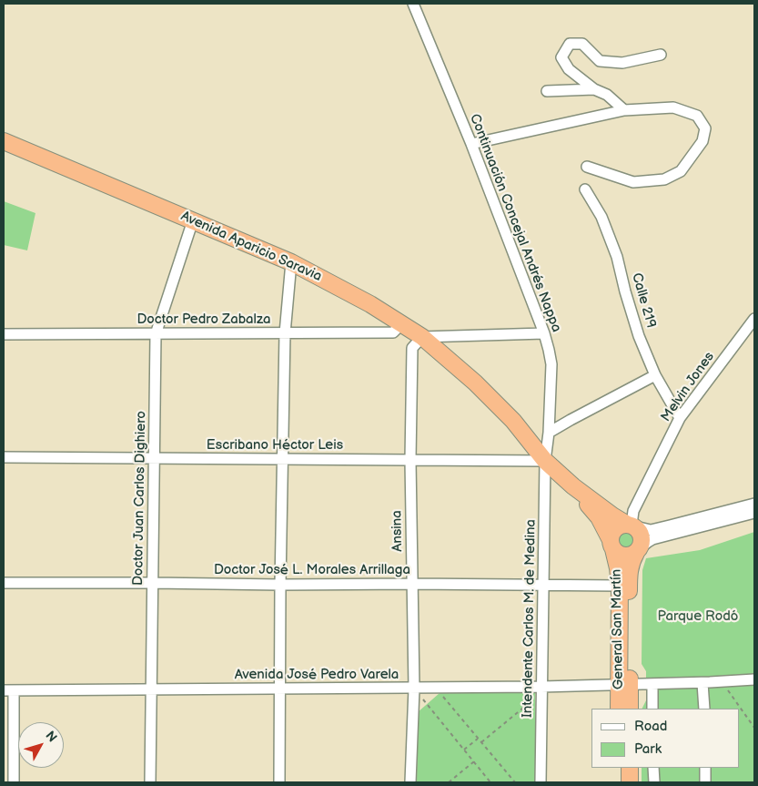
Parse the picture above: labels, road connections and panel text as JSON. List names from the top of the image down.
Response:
{
  "streets": {
    "highway": ["Avenida Aparicio Saravia", "General San Martín"],
    "street": [
      "Continuación Concejal Andrés Nappa",
      "Calle 219",
      "Doctor Pedro Zabalza",
      "Melvin Jones",
      "Escribano Héctor Leis",
      "Doctor Juan Carlos Dighiero",
      "Ansina",
      "Doctor José L. Morales Arrillaga",
      "Intendente Carlos M. de Medina",
      "Avenida José Pedro Varela"
    ]
  },
  "crossings": [
    ["Continuación Concejal Andrés Nappa", "Avenida Aparicio Saravia"],
    ["Continuación Concejal Andrés Nappa", "Escribano Héctor Leis"],
    ["Continuación Concejal Andrés Nappa", "Intendente Carlos M. de Medina"],
    ["Avenida Aparicio Saravia", "Doctor Pedro Zabalza"],
    ["Avenida Aparicio Saravia", "Melvin Jones"],
    ["Avenida Aparicio Saravia", "Escribano Héctor Leis"],
    ["Avenida Aparicio Saravia", "Doctor Juan Carlos Dighiero"],
    ["Avenida Aparicio Saravia", "Ansina"],
    ["Avenida Aparicio Saravia", "Intendente Carlos M. de Medina"],
    ["Avenida Aparicio Saravia", "General San Martín"],
    ["Calle 219", "Melvin Jones"],
    ["Doctor Pedro Zabalza", "Doctor Juan Carlos Dighiero"],
    ["Melvin Jones", "General San Martín"],
    ["Escribano Héctor Leis", "Doctor Juan Carlos Dighiero"],
    ["Escribano Héctor Leis", "Ansina"],
    ["Escribano Héctor Leis", "Intendente Carlos M. de Medina"],
    ["Doctor Juan Carlos Dighiero", "Doctor José L. Morales Arrillaga"],
    ["Doctor Juan Carlos Dighiero", "Avenida José Pedro Varela"],
    ["Ansina", "Doctor José L. Morales Arrillaga"],
    ["Ansina", "Avenida José Pedro Varela"],
    ["Doctor José L. Morales Arrillaga", "Intendente Carlos M. de Medina"],
    ["Doctor José L. Morales Arrillaga", "General San Martín"],
    ["Intendente Carlos M. de Medina", "Avenida José Pedro Varela"],
    ["General San Martín", "Avenida José Pedro Varela"]
  ],
  "parks": ["Parque Rodó"],
  "legend": ["Road", "Park"],
  "north": "top right"
}
